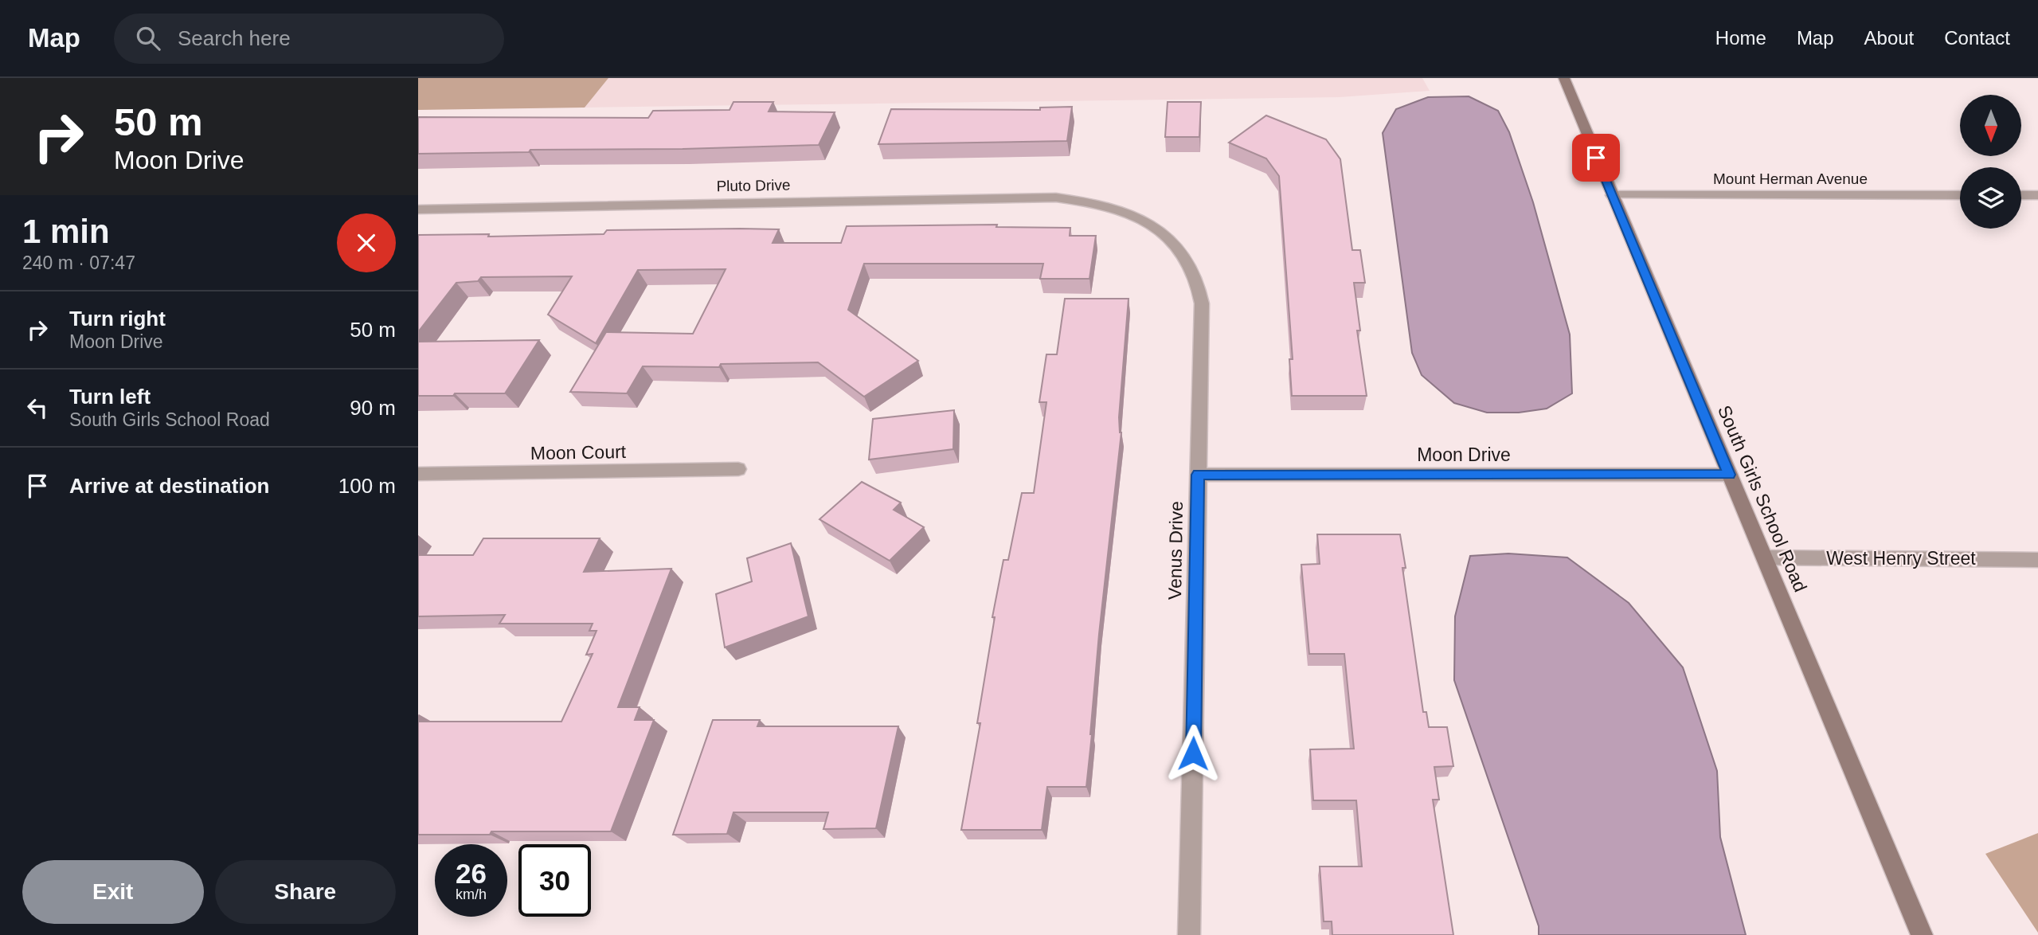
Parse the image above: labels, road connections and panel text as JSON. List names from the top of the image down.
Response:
{
  "streets": {
    "main road": ["South Girls School Road"],
    "street": [
      "Mount Herman Avenue",
      "Pluto Drive",
      "Moon Court",
      "Moon Drive",
      "Venus Drive",
      "West Henry Street"
    ]
  },
  "crossings": [
    ["Mount Herman Avenue", "South Girls School Road"],
    ["Pluto Drive", "Venus Drive"],
    ["Moon Drive", "South Girls School Road"],
    ["Moon Drive", "Venus Drive"],
    ["South Girls School Road", "West Henry Street"]
  ],
  "north": "bottom",
  "page": {
    "header": "Map",
    "search": "Search here",
    "nav": [
      "Home",
      "Map",
      "About",
      "Contact"
    ],
    "turn": ["50 m", "Moon Drive"],
    "heading": ["1 min", "240 m · 07:47"],
    "list": [
      {
        "name": "Turn right",
        "note": "Moon Drive",
        "value": "50 m"
      },
      {
        "name": "Turn left",
        "note": "South Girls School Road",
        "value": "90 m"
      },
      {
        "name": "Arrive at destination",
        "value": "100 m"
      }
    ],
    "speed": "26 km/h",
    "limit": "30",
    "buttons": ["Exit", "Share"]
  }
}
